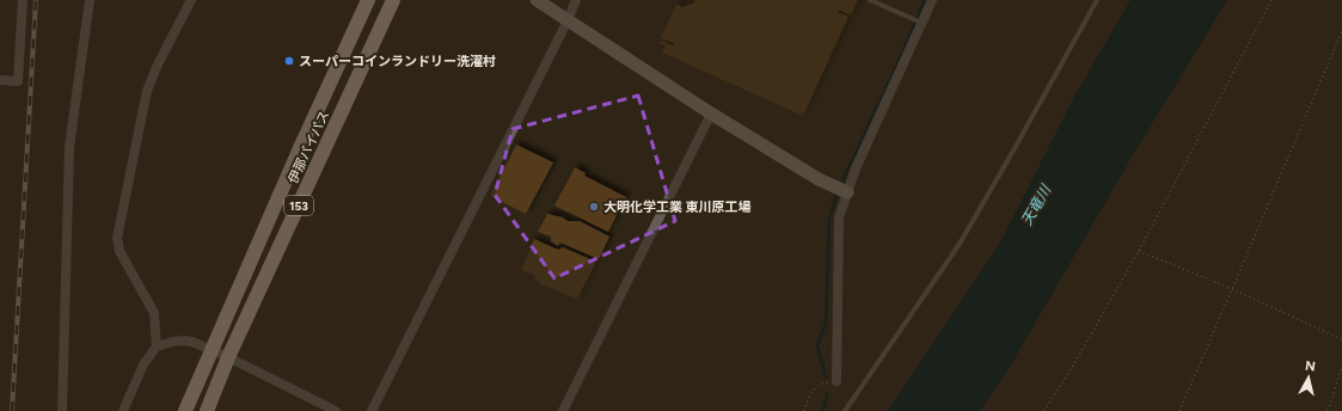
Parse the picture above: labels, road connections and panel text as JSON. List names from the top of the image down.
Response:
{
  "streets": {
    "highway": ["伊那バイパス", "153"]
  },
  "water": ["天竜川"],
  "places": ["スーパーコインランドリー洗濯村", "大明化学工業 東川原工場"],
  "north": "top"
}
